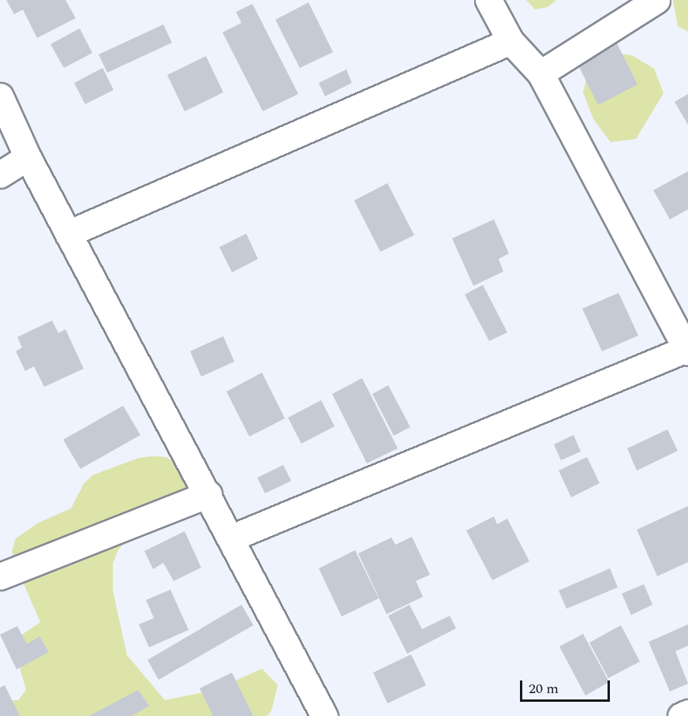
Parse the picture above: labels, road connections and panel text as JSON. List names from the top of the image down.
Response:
{
  "scale_bar": "20 m"
}
